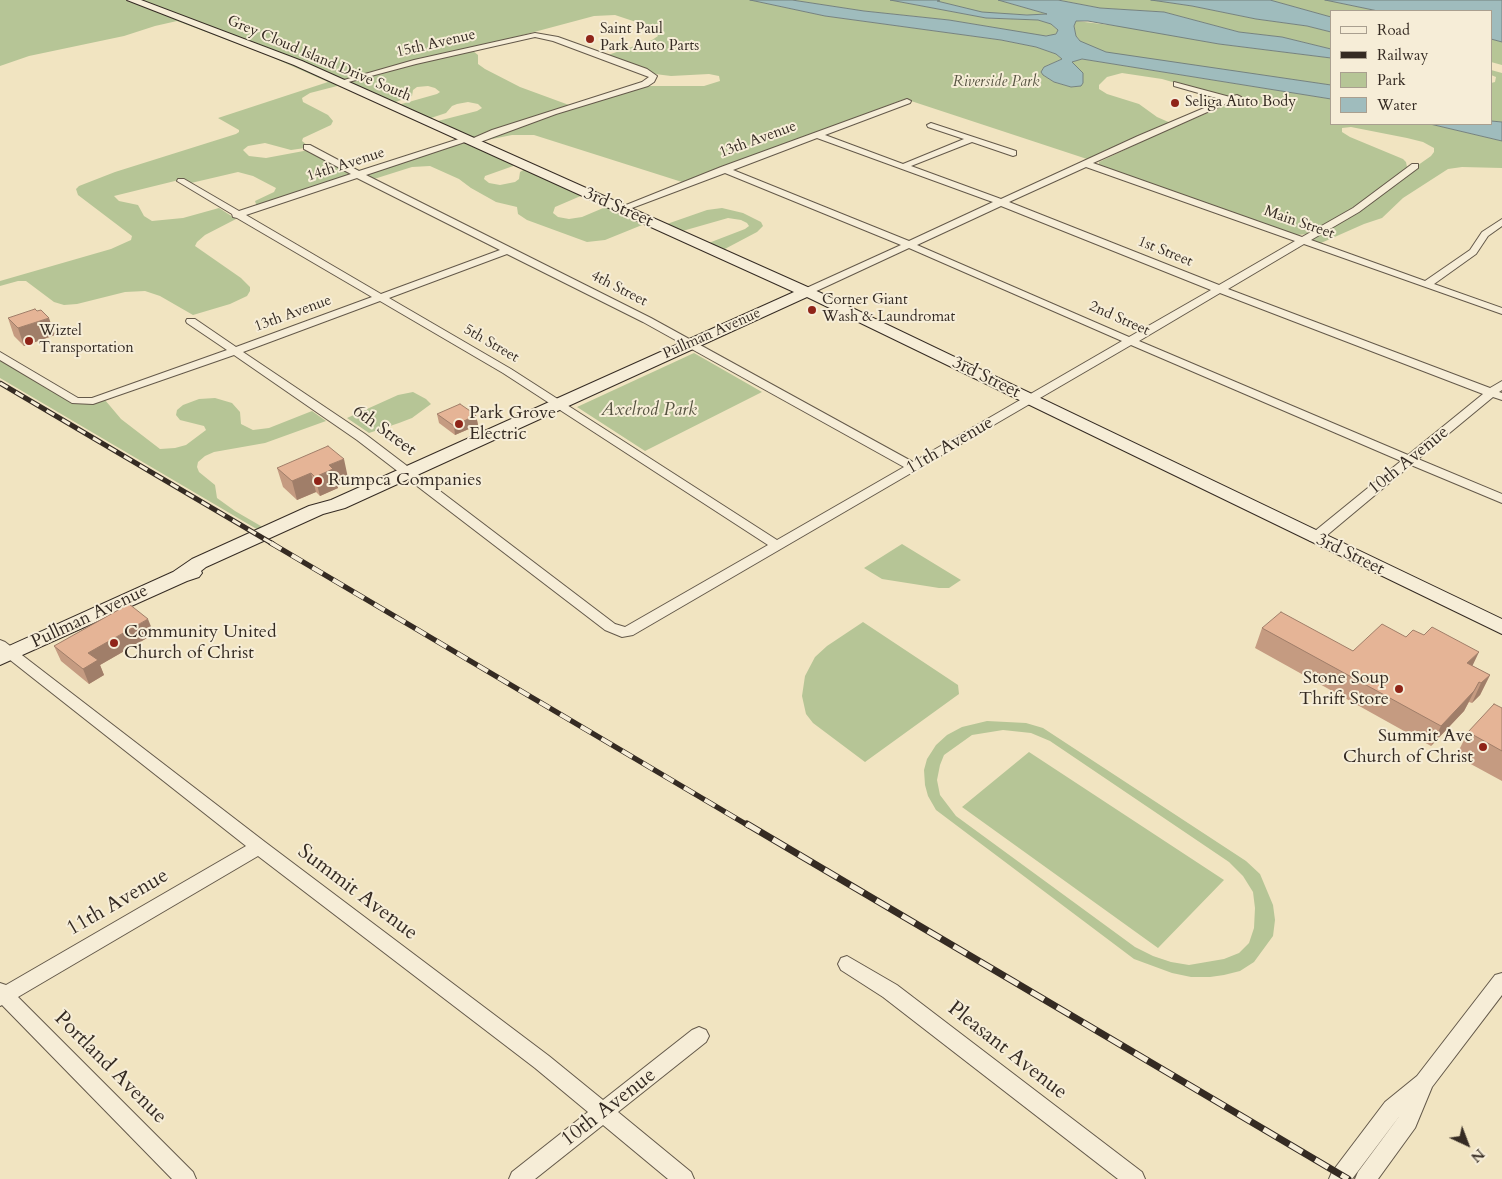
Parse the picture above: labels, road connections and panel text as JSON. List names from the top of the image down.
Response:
{
  "streets": {
    "street": [
      "15th Avenue",
      "Grey Cloud Island Drive South",
      "13th Avenue",
      "14th Avenue",
      "3rd Street",
      "Main Street",
      "1st Street",
      "4th Street",
      "2nd Street",
      "Pullman Avenue",
      "5th Street",
      "6th Street",
      "11th Avenue",
      "10th Avenue",
      "Summit Avenue",
      "Pleasant Avenue",
      "Portland Avenue"
    ]
  },
  "crossings": [
    ["15th Avenue", "Grey Cloud Island Drive South"],
    ["15th Avenue", "14th Avenue"],
    ["Grey Cloud Island Drive South", "14th Avenue"],
    ["Grey Cloud Island Drive South", "3rd Street"],
    ["13th Avenue", "3rd Street"],
    ["13th Avenue", "1st Street"],
    ["13th Avenue", "4th Street"],
    ["13th Avenue", "2nd Street"],
    ["13th Avenue", "5th Street"],
    ["13th Avenue", "6th Street"],
    ["14th Avenue", "3rd Street"],
    ["14th Avenue", "4th Street"],
    ["14th Avenue", "5th Street"],
    ["3rd Street", "Pullman Avenue"],
    ["3rd Street", "11th Avenue"],
    ["3rd Street", "10th Avenue"],
    ["Main Street", "Pullman Avenue"],
    ["Main Street", "11th Avenue"],
    ["1st Street", "Pullman Avenue"],
    ["1st Street", "11th Avenue"],
    ["1st Street", "10th Avenue"],
    ["4th Street", "Pullman Avenue"],
    ["4th Street", "11th Avenue"],
    ["2nd Street", "Pullman Avenue"],
    ["2nd Street", "11th Avenue"],
    ["2nd Street", "10th Avenue"],
    ["Pullman Avenue", "5th Street"],
    ["Pullman Avenue", "6th Street"],
    ["Pullman Avenue", "Summit Avenue"],
    ["5th Street", "11th Avenue"],
    ["6th Street", "11th Avenue"],
    ["11th Avenue", "Summit Avenue"],
    ["11th Avenue", "Portland Avenue"],
    ["10th Avenue", "Summit Avenue"]
  ],
  "parks": ["Riverside Park", "Axelrod Park"],
  "places": [
    "Saint Paul Park Auto Parts",
    "Seliga Auto Body",
    "Corner Giant Wash & Laundromat",
    "Wiztel Transportation",
    "Park Grove Electric",
    "Rumpca Companies",
    "Community United Church of Christ",
    "Stone Soup Thrift Store",
    "Summit Ave Church of Christ"
  ],
  "legend": [
    "Road",
    "Railway",
    "Park",
    "Water"
  ],
  "north": "bottom right"
}
